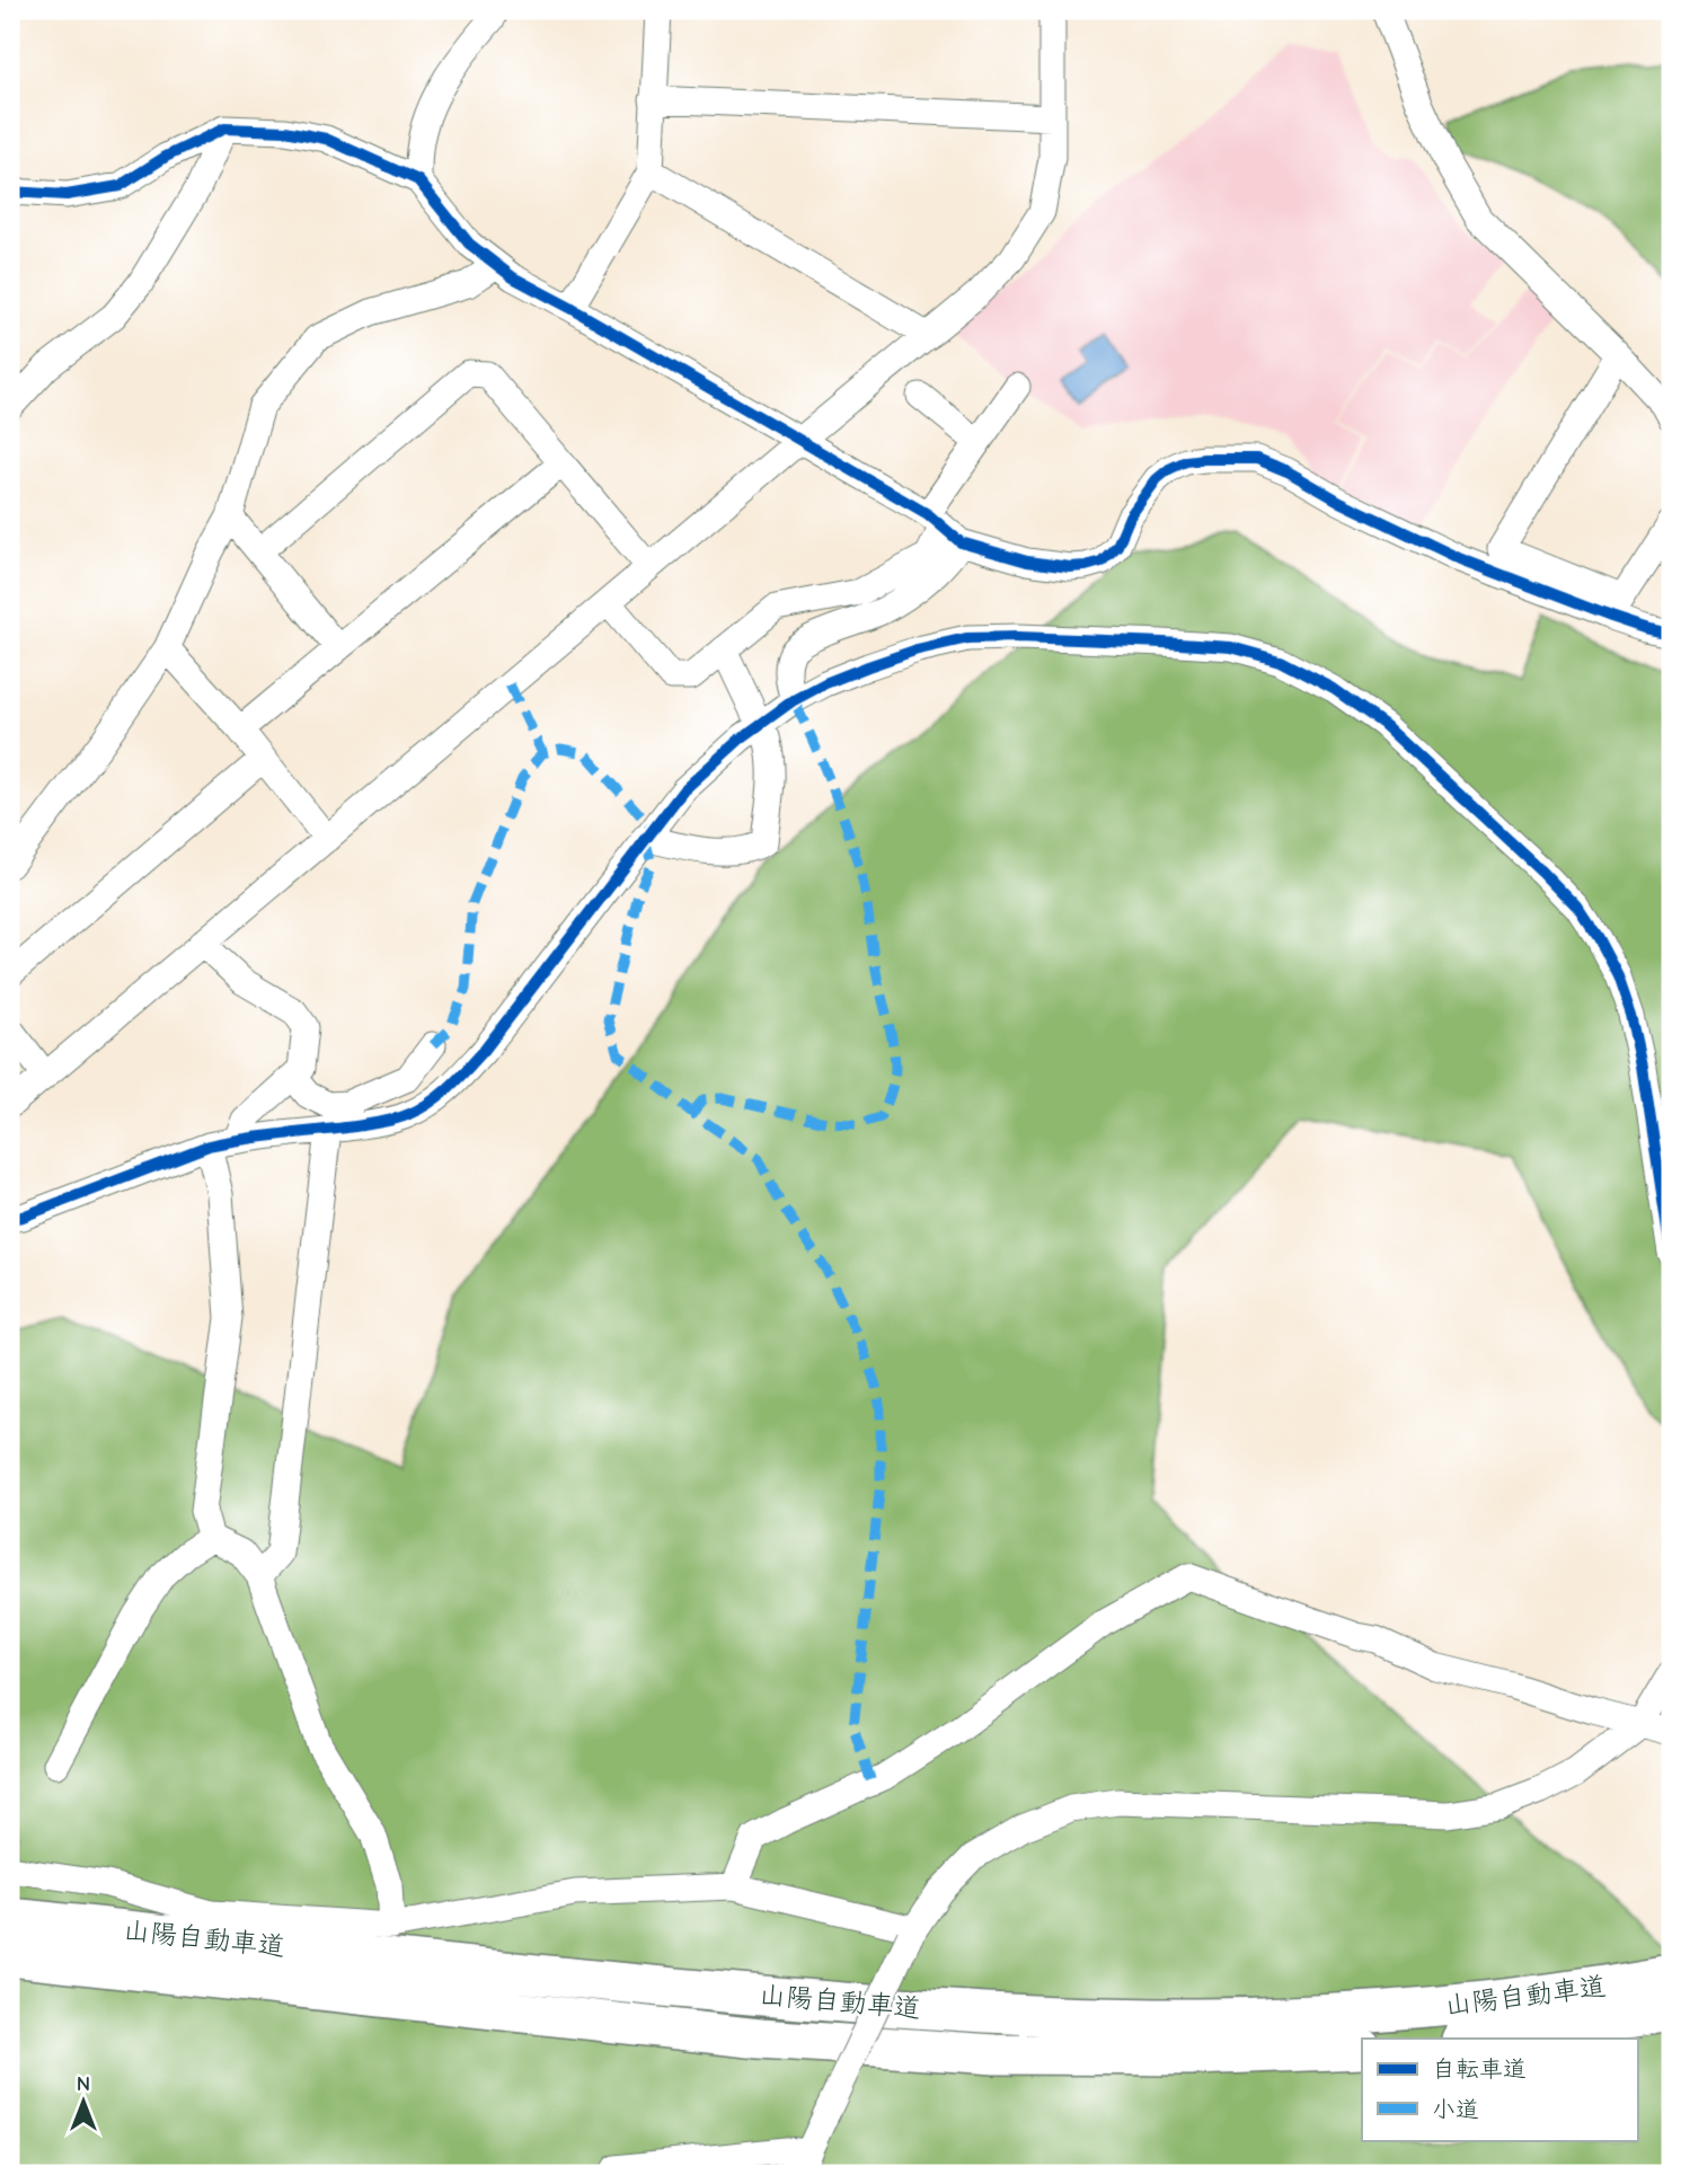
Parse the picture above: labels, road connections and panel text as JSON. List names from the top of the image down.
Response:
{
  "streets": {
    "highway": ["山陽自動車道"]
  },
  "legend": ["自転車道", "小道"],
  "north": "top"
}
